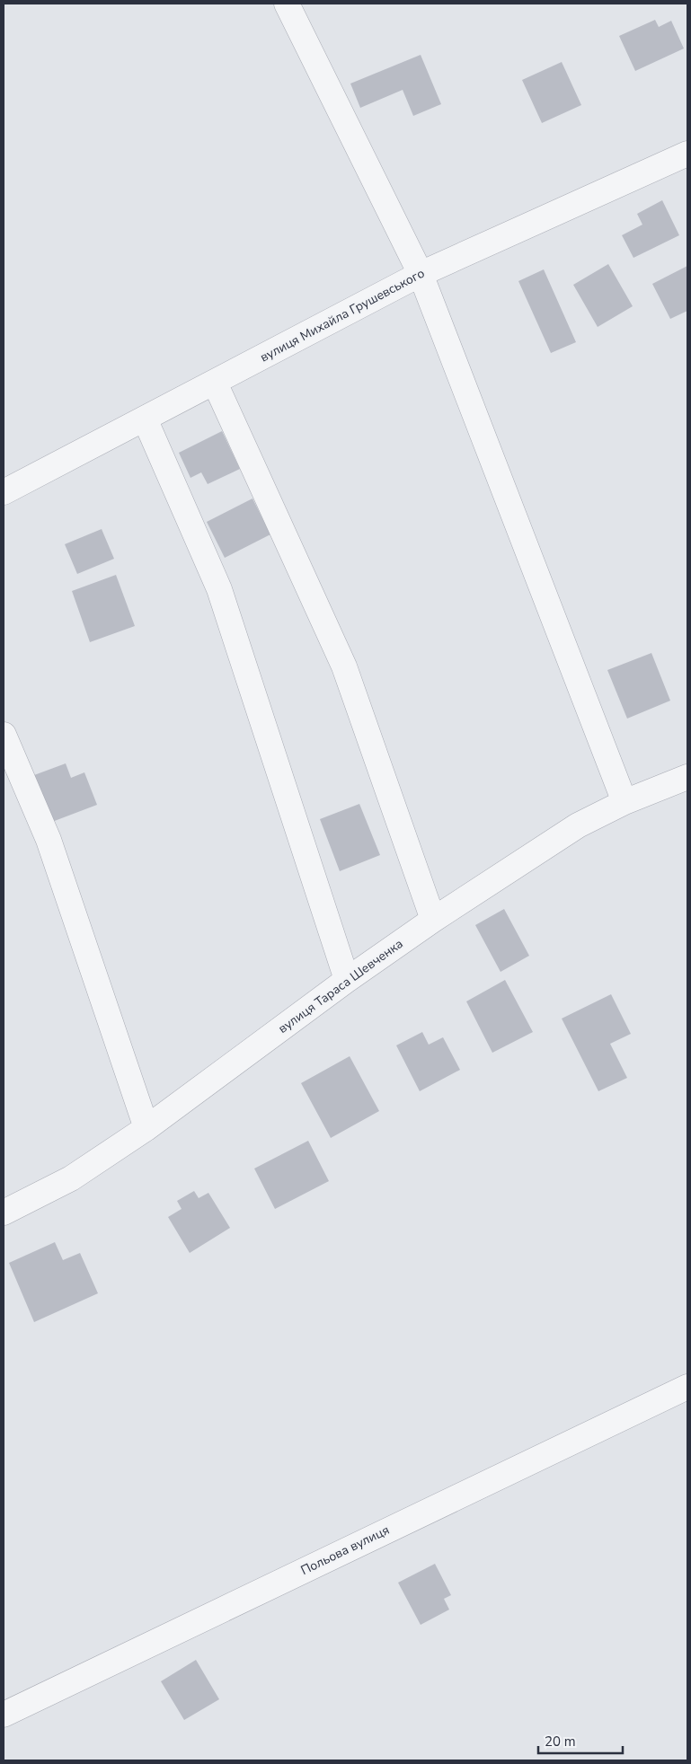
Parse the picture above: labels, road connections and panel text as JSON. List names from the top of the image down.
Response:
{
  "streets": {
    "street": ["вулиця Михайла Грушевського", "вулиця Тараса Шевченка", "Польова вулиця"]
  },
  "scale_bar": "20 m"
}
